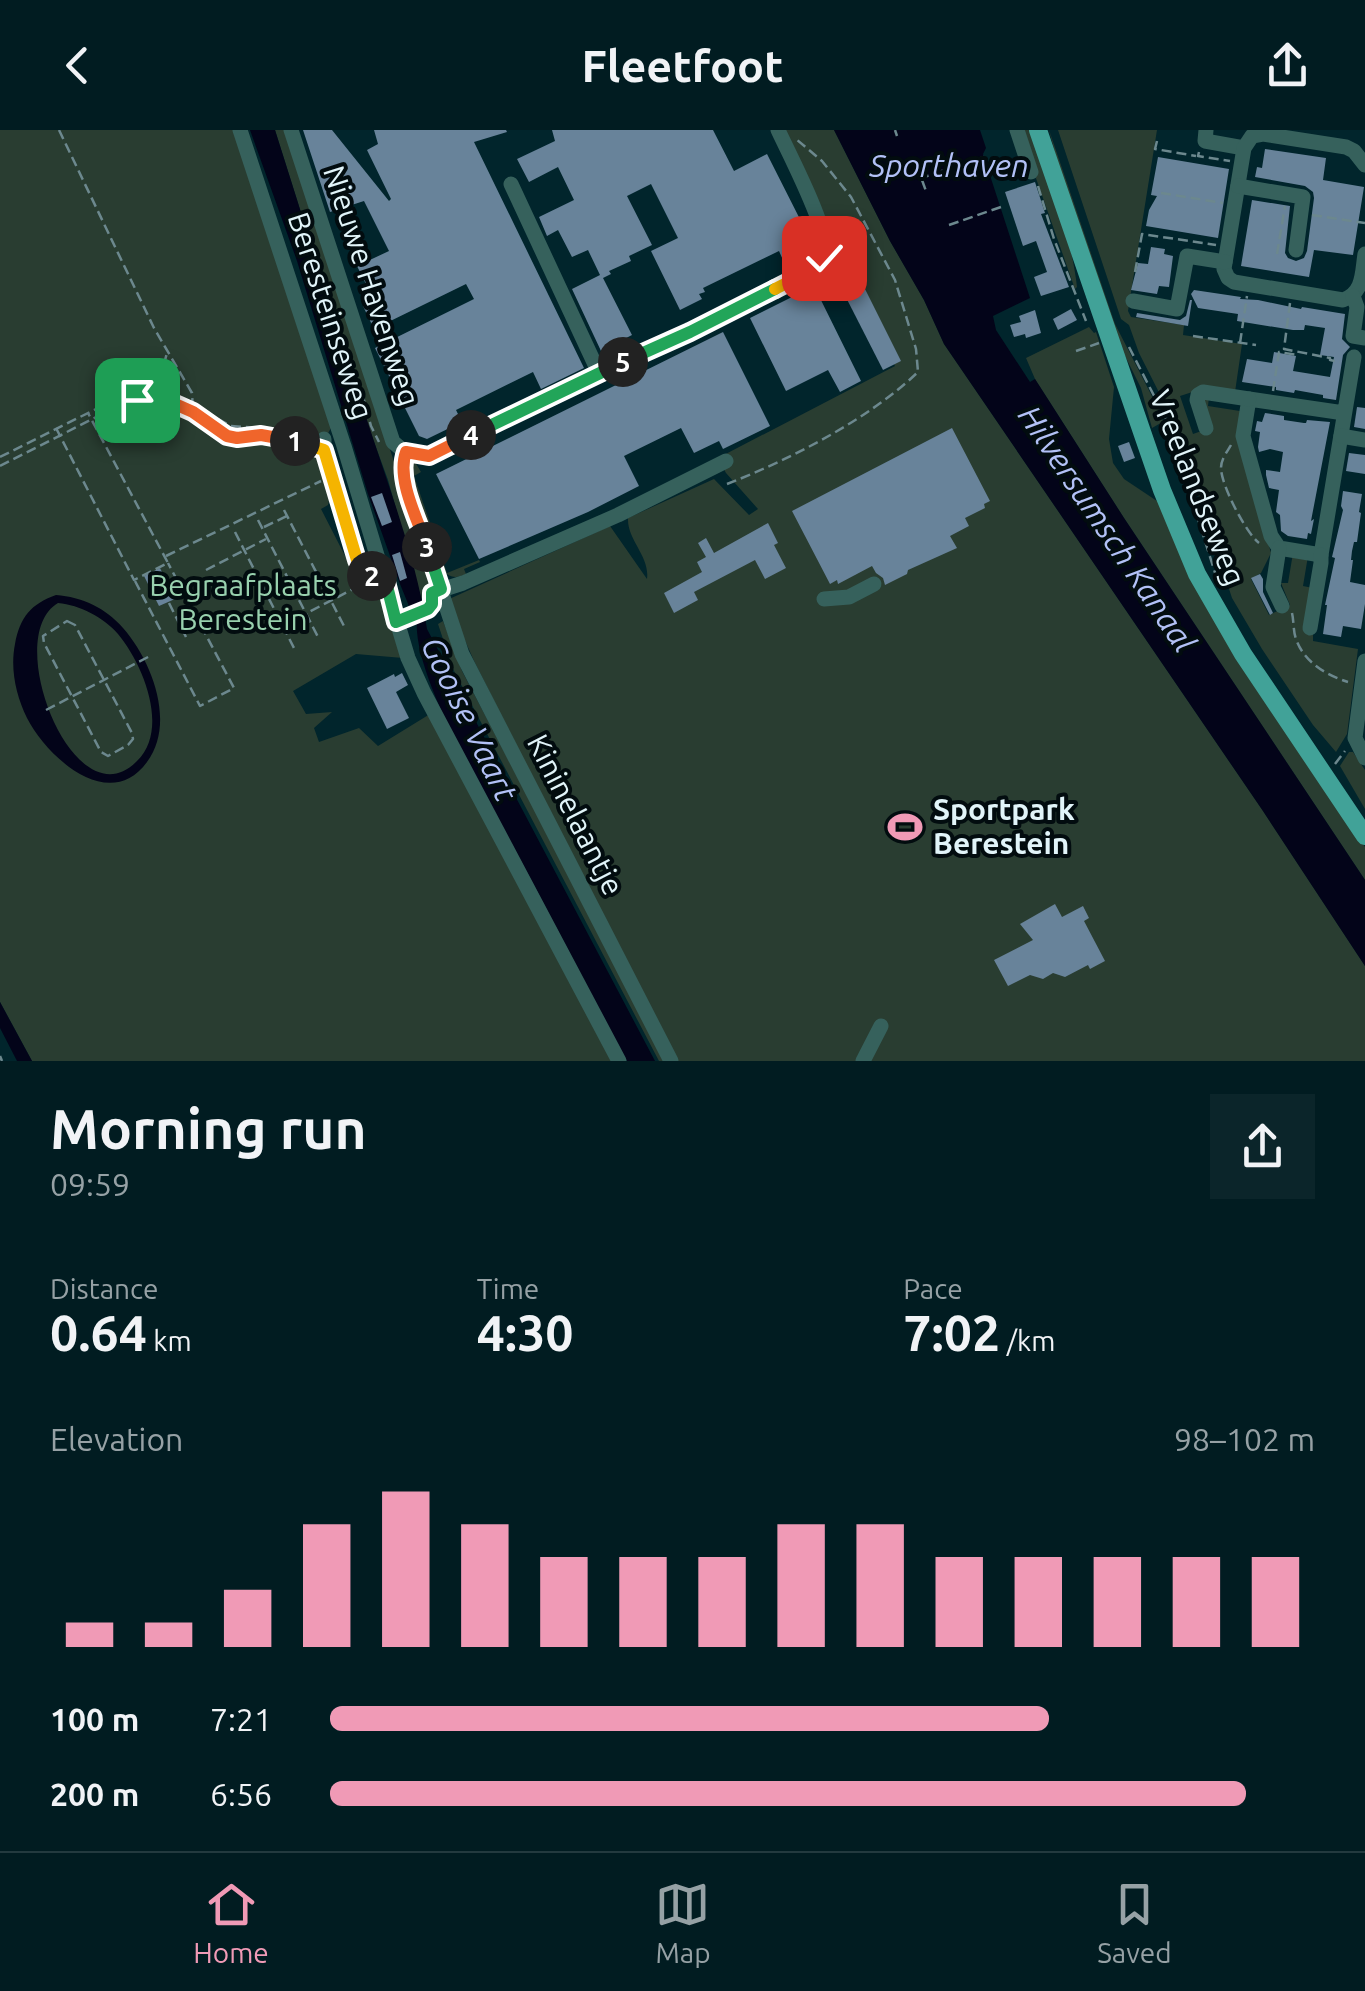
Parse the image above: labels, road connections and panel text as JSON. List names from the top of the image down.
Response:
{
  "streets": {
    "main road": ["Vreelandseweg"],
    "street": ["Nieuwe Havenweg", "Beresteinseweg", "Kininelaantje"]
  },
  "crossings": [
    ["Nieuwe Havenweg", "Kininelaantje"]
  ],
  "water": ["Sporthaven", "Hilversumsch Kanaal", "Gooise Vaart"],
  "parks": ["Begraafplaats Berestein"],
  "places": {
    "sports": ["Sportpark Berestein"]
  },
  "page": {
    "header": "Fleetfoot",
    "pins": [
      "5",
      "4",
      "1",
      "3",
      "2"
    ],
    "heading": ["Morning run", "09:59"],
    "stats": [
      ["Distance", "0.64 km"],
      ["Time", "4:30"],
      ["Pace", "7:02 /km"]
    ],
    "chart": ["Elevation", "98–102 m"],
    "list": [
      {
        "name": "100 m",
        "note": "7:21"
      },
      {
        "name": "200 m",
        "note": "6:56"
      }
    ],
    "tabs": ["Home", "Map", "Saved"]
  }
}
